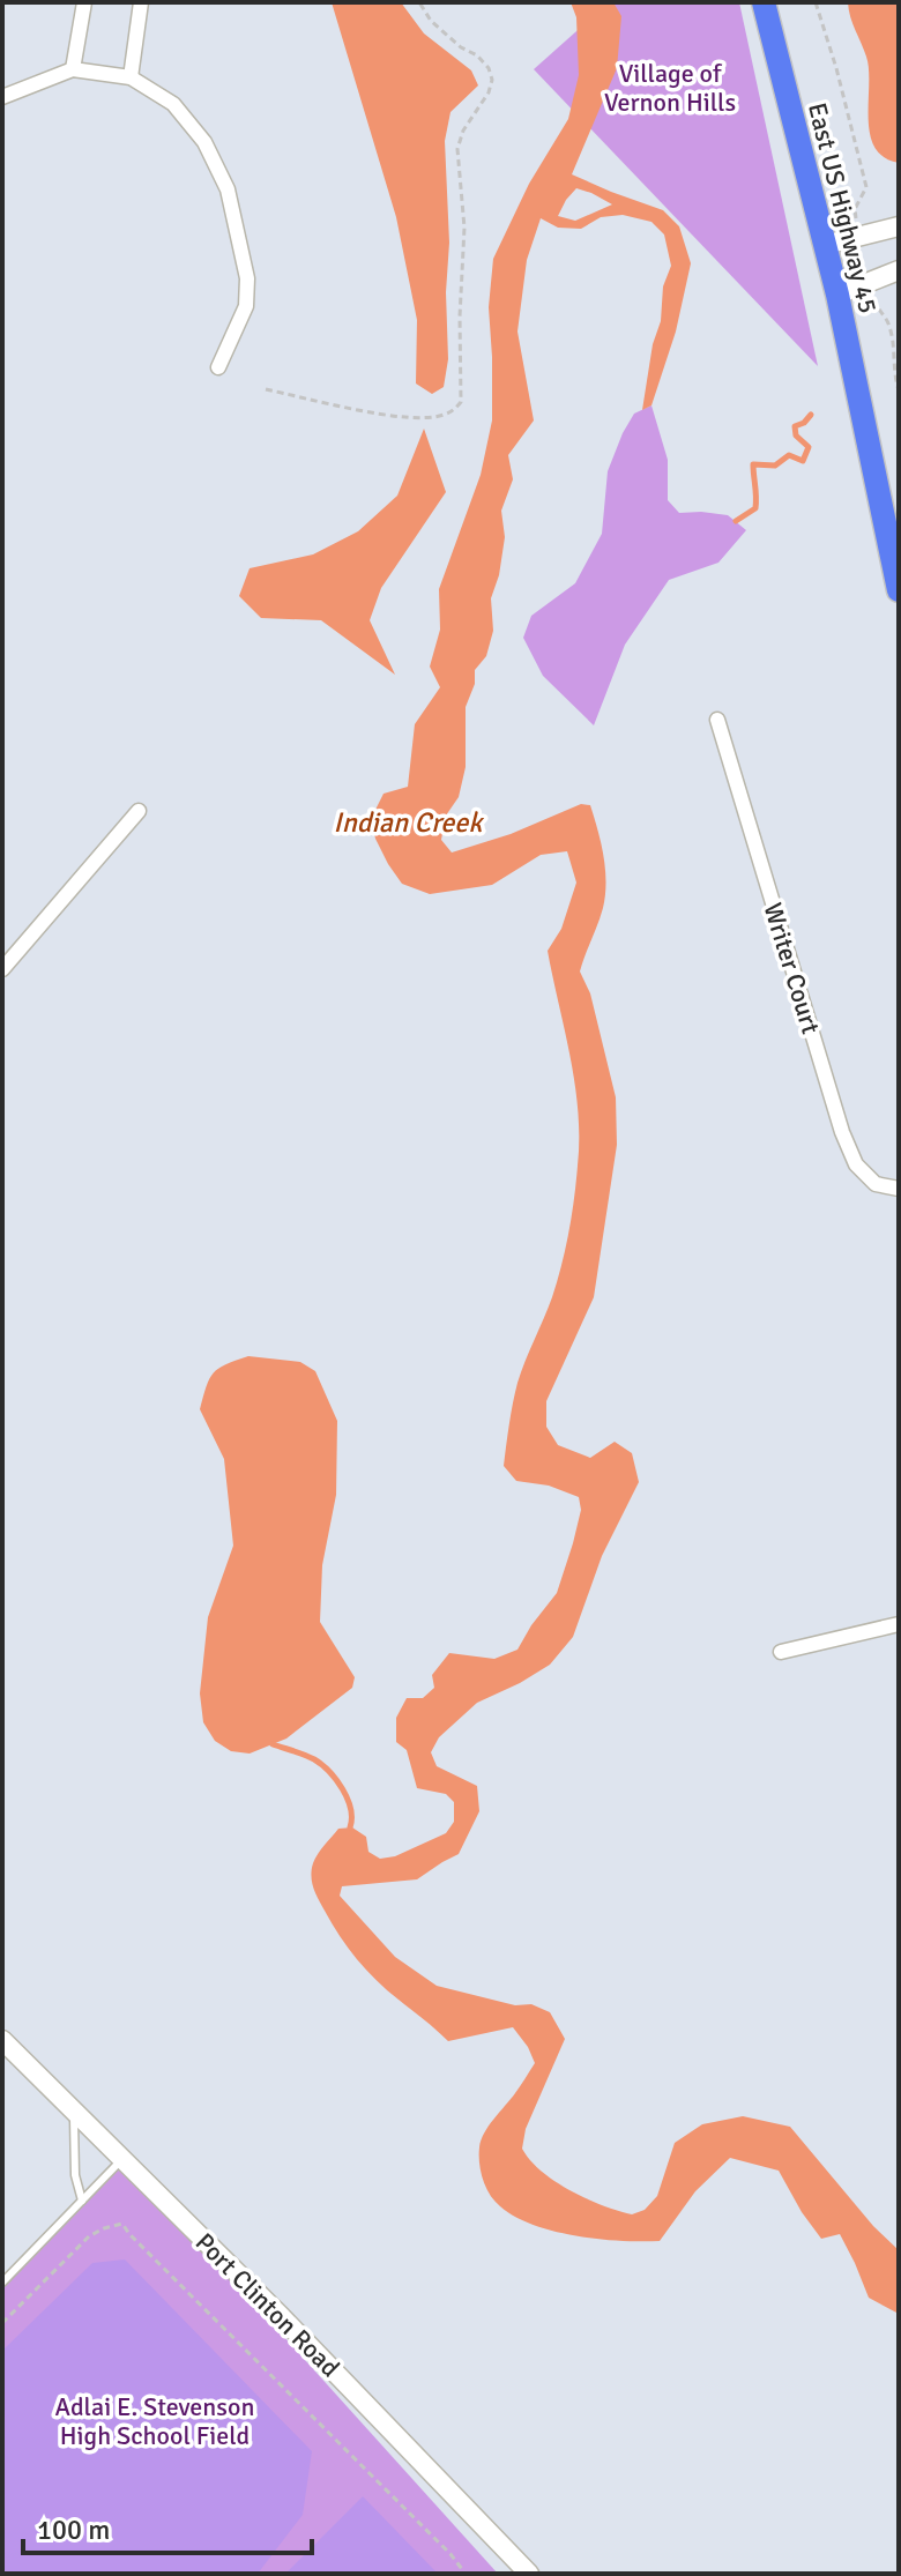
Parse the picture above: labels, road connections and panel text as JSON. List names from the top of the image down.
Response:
{
  "streets": {
    "main road": ["East US Highway 45"],
    "street": ["Writer Court", "Port Clinton Road"]
  },
  "water": ["Indian Creek"],
  "parks": ["Village of Vernon Hills", "Adlai E. Stevenson High School Field"],
  "scale_bar": "100 m"
}
